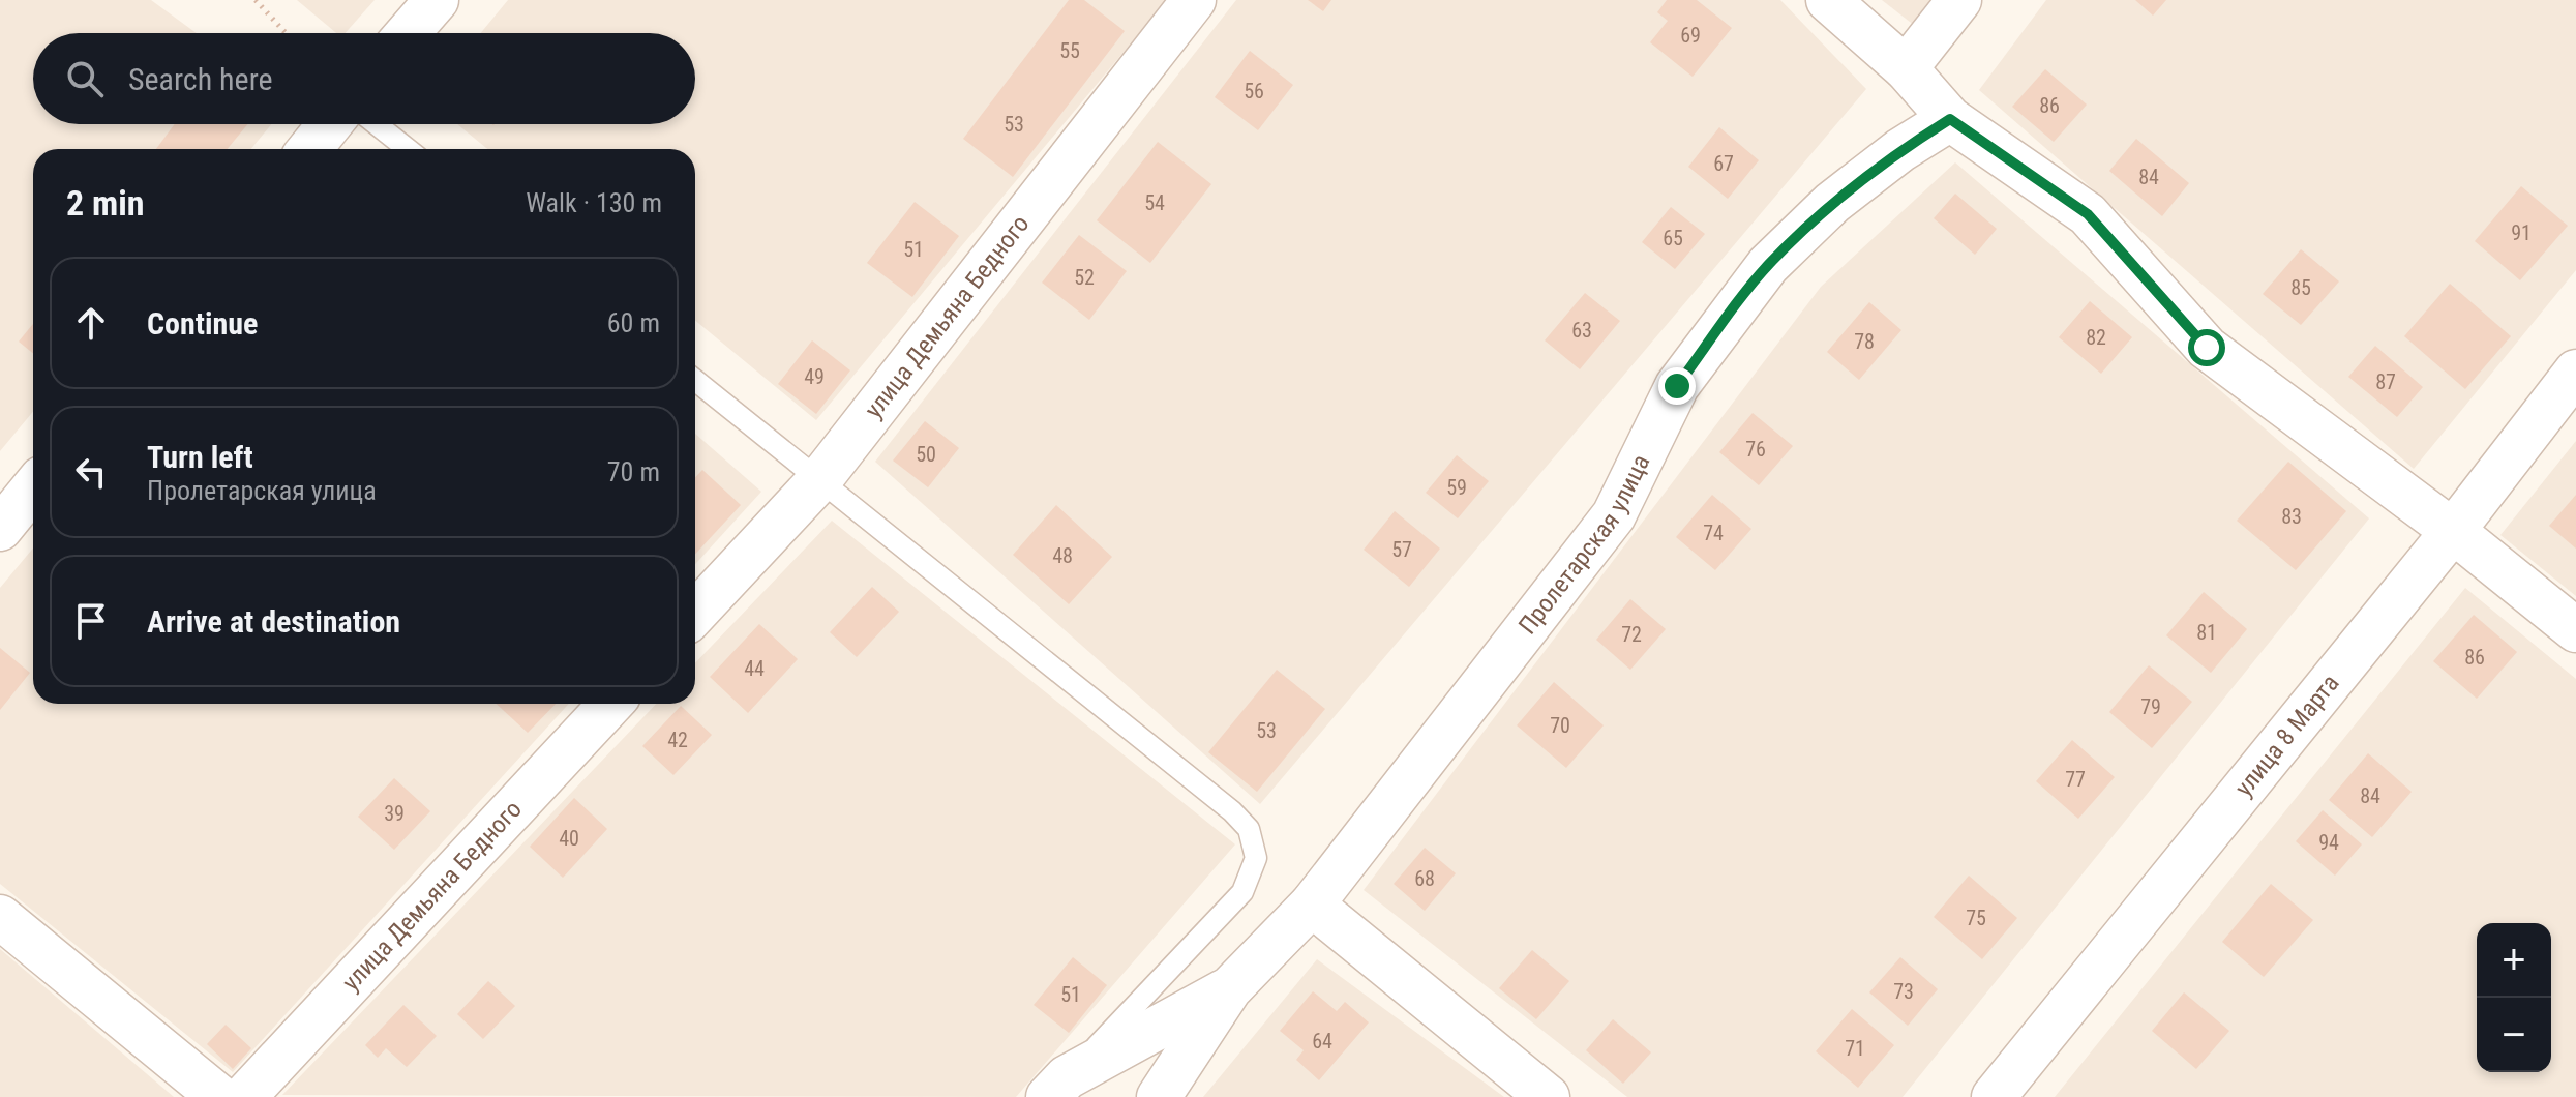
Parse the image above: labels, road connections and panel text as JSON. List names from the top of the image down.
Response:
{
  "streets": {
    "street": ["улица Демьяна Бедного", "Пролетарская улица", "улица 8 Марта"]
  },
  "house_numbers": [
    "69",
    "55",
    "56",
    "86",
    "53",
    "67",
    "84",
    "54",
    "91",
    "65",
    "51",
    "52",
    "85",
    "63",
    "82",
    "78",
    "49",
    "87",
    "76",
    "50",
    "59",
    "83",
    "74",
    "57",
    "48",
    "81",
    "72",
    "86",
    "44",
    "79",
    "70",
    "53",
    "42",
    "77",
    "84",
    "39",
    "40",
    "94",
    "68",
    "75",
    "73",
    "51",
    "64",
    "71"
  ],
  "page": {
    "search": "Search here",
    "heading": ["2 min", "Walk · 130 m"],
    "list": [
      ["Continue", "60 m"],
      ["Turn left", "Пролетарская улица", "70 m"],
      "Arrive at destination"
    ],
    "map_buttons": ["+", "−"]
  }
}
